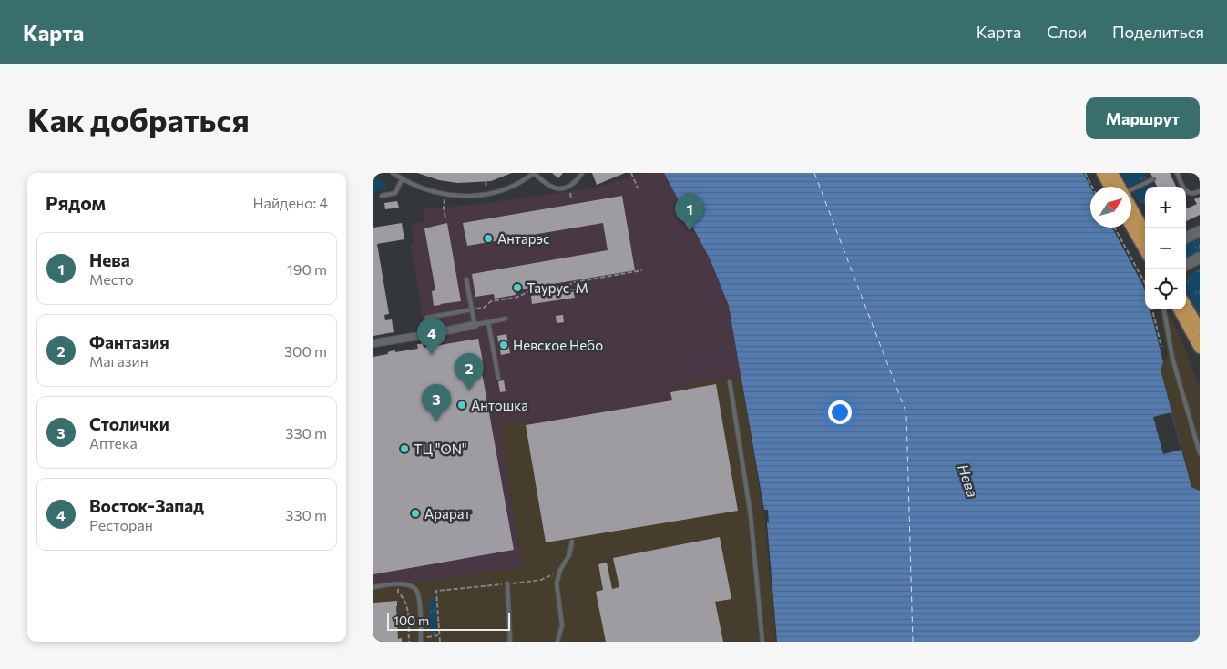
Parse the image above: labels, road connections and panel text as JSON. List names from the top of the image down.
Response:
{
  "water": ["Нева"],
  "places": [
    "Антарэс",
    "Таурус-М",
    "Невское Небо",
    "Антошка",
    "ТЦ \"ON\"",
    "Арарат"
  ],
  "scale_bar": "100 m",
  "north": "top right",
  "page": {
    "header": "Карта",
    "nav": ["Карта", "Слои", "Поделиться"],
    "buttons": "Маршрут",
    "title": "Как добраться",
    "heading": ["Рядом", "Найдено: 4"],
    "map_buttons": ["+", "−"],
    "pins": [
      "1",
      "4",
      "2",
      "3"
    ],
    "list": [
      {
        "mark": "1",
        "name": "Нева",
        "note": "Место",
        "value": "190 m"
      },
      {
        "mark": "2",
        "name": "Фантазия",
        "note": "Магазин",
        "value": "300 m"
      },
      {
        "mark": "3",
        "name": "Столички",
        "note": "Аптека",
        "value": "330 m"
      },
      {
        "mark": "4",
        "name": "Восток-Запад",
        "note": "Ресторан",
        "value": "330 m"
      }
    ],
    "scale": "100 m"
  }
}
